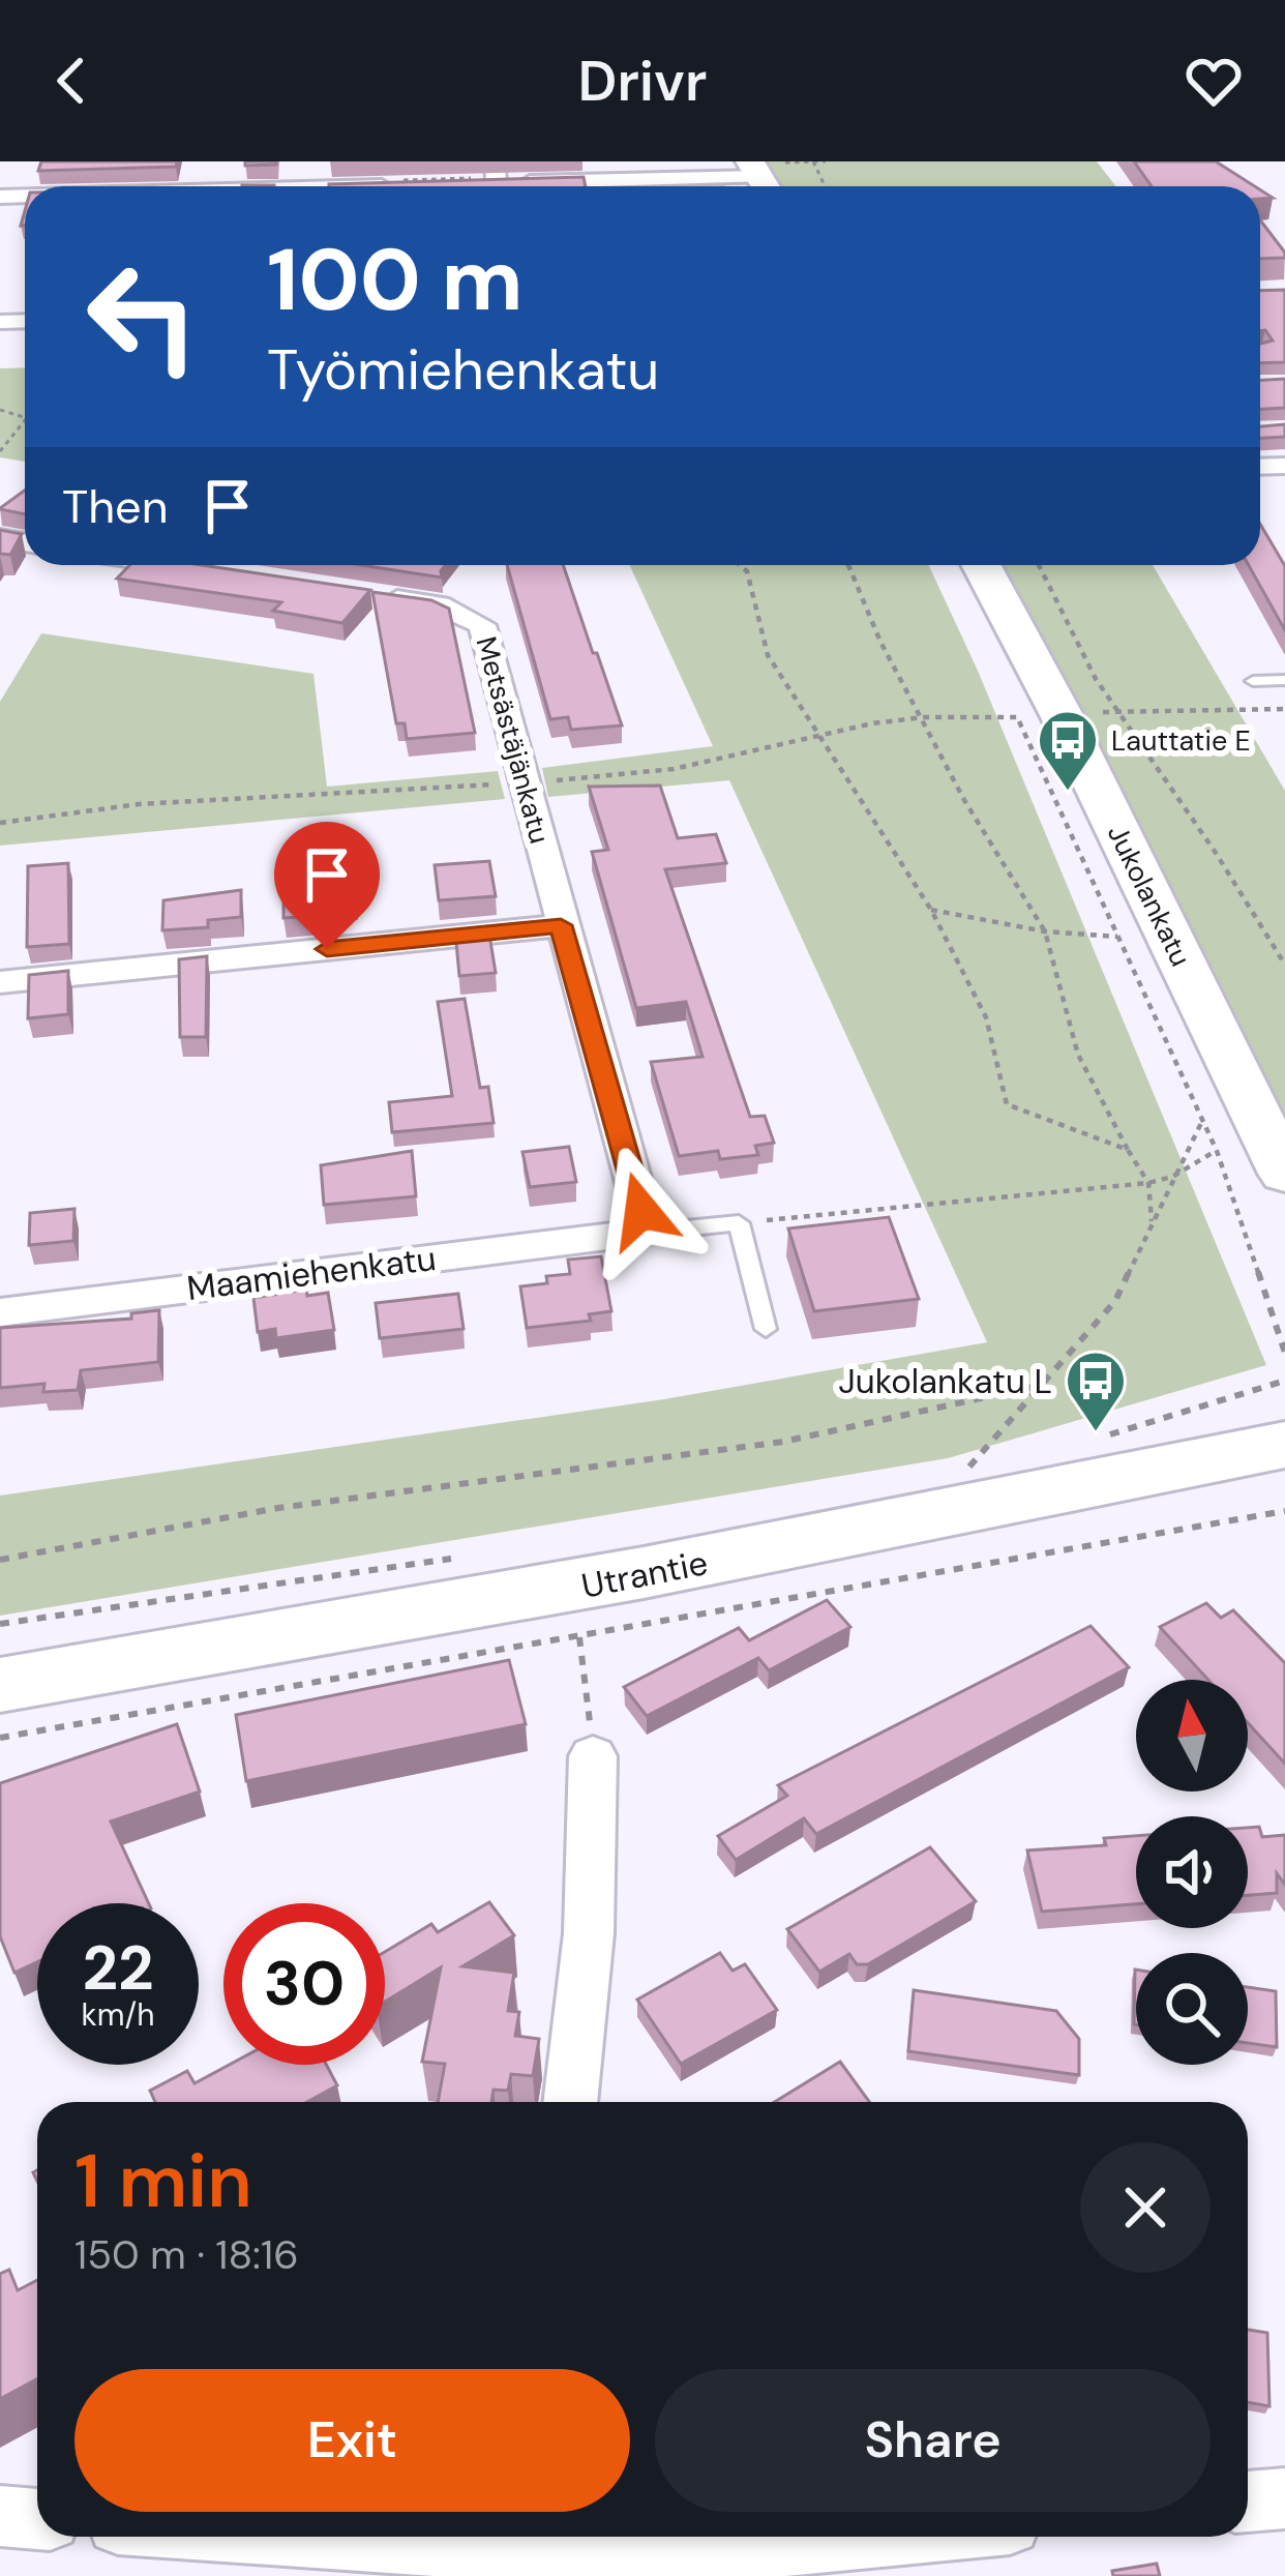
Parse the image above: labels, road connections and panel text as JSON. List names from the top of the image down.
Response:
{
  "streets": {
    "main road": ["Jukolankatu", "Utrantie"],
    "street": ["Metsästäjänkatu", "Maamiehenkatu"]
  },
  "crossings": [
    ["Metsästäjänkatu", "Maamiehenkatu"]
  ],
  "places": {
    "bus stop": ["Lauttatie E", "Jukolankatu L"]
  },
  "north": "top",
  "page": {
    "header": "Drivr",
    "turn": ["100 m", "Työmiehenkatu"],
    "then": "Then",
    "speed": "22 km/h",
    "limit": "30",
    "heading": ["1 min", "150 m · 18:16"],
    "buttons": ["Exit", "Share"]
  }
}
